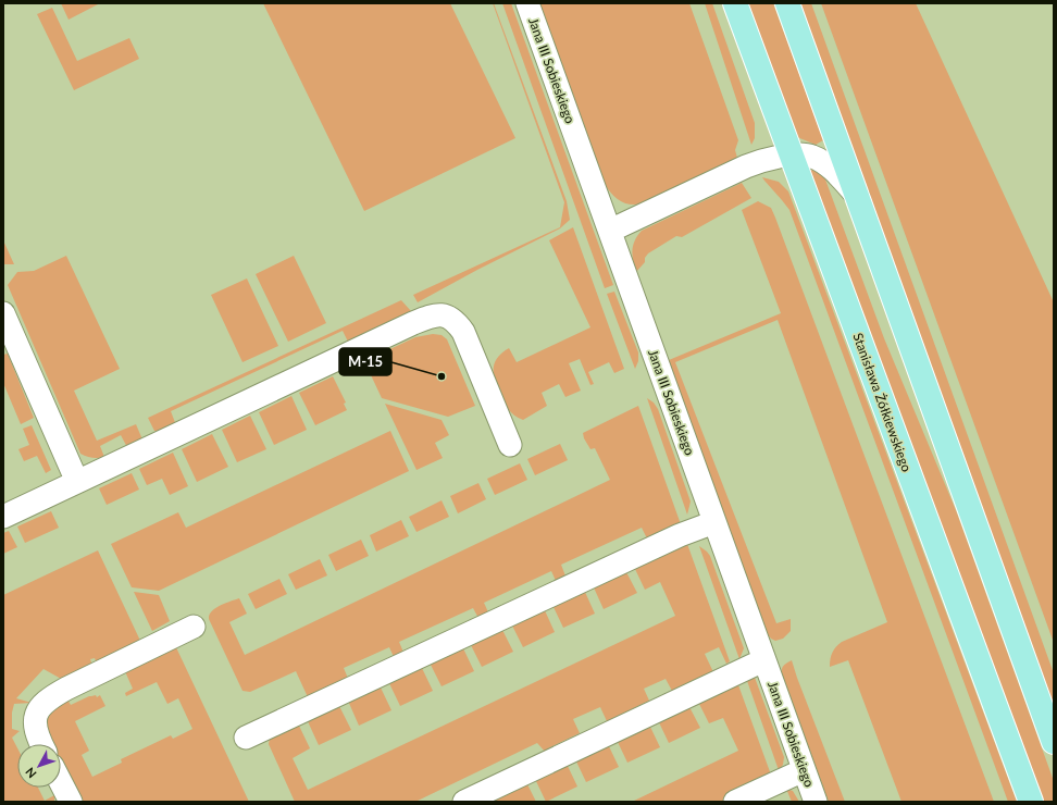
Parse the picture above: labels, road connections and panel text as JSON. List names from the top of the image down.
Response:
{
  "streets": {
    "main road": ["Stanisława Żółkiewskiego"],
    "street": ["Jana III Sobieskiego"]
  },
  "places": ["M-15"],
  "north": "bottom left"
}
